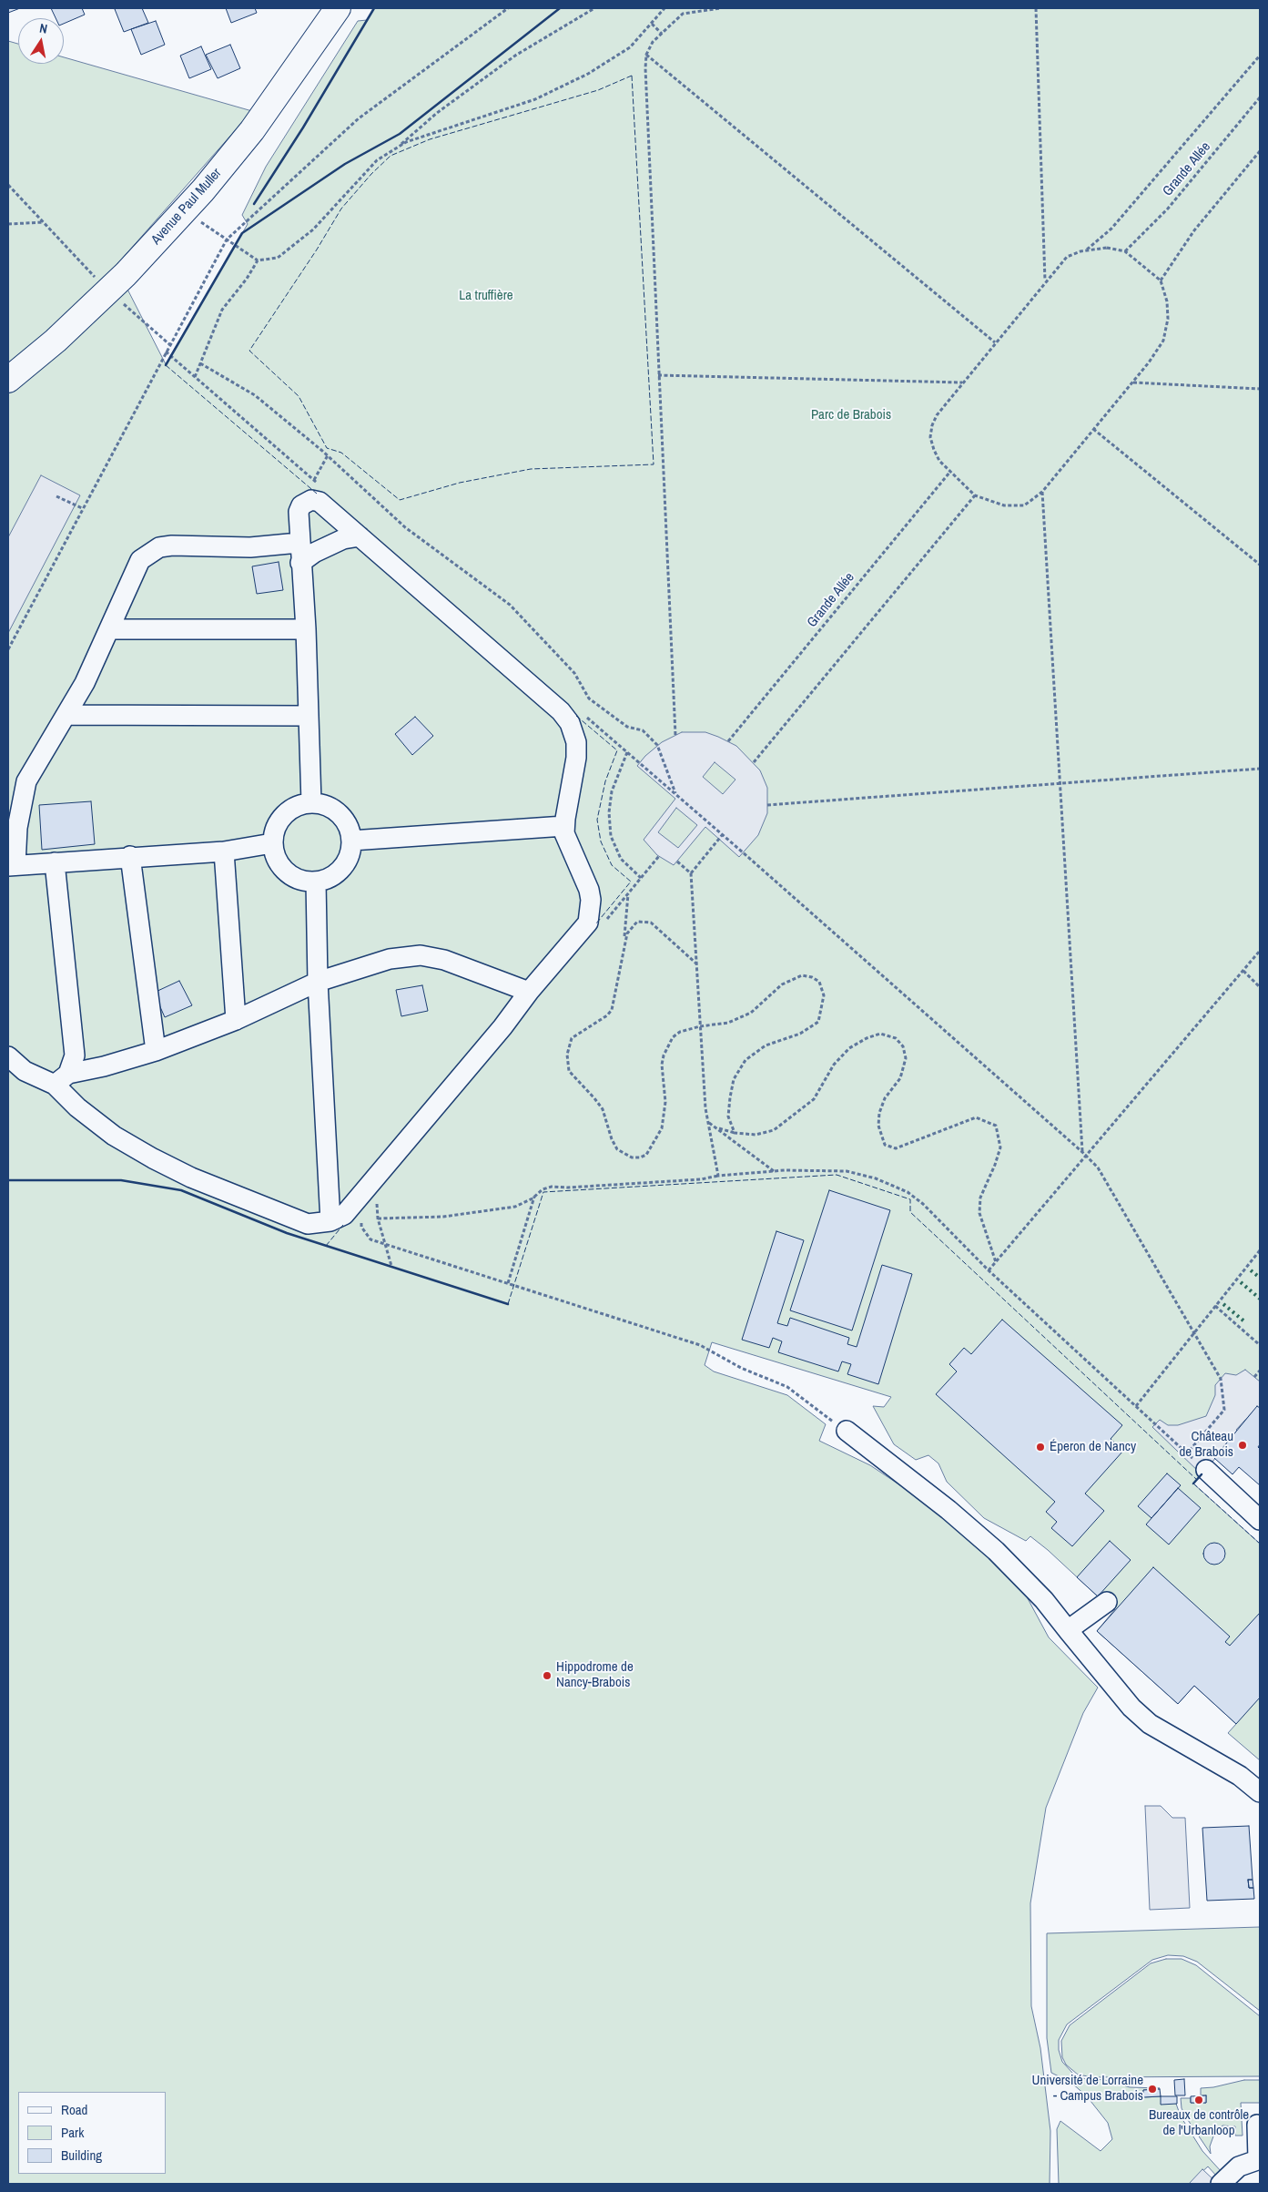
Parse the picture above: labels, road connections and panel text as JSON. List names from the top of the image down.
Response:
{
  "streets": {
    "main road": ["Avenue Paul Muller"],
    "path": ["Grande Allée"]
  },
  "parks": ["La truffière", "Parc de Brabois"],
  "places": [
    "Château de Brabois",
    "Éperon de Nancy",
    "Hippodrome de Nancy-Brabois",
    "Université de Lorraine - Campus Brabois",
    "Bureaux de contrôle de l'Urbanloop"
  ],
  "legend": ["Road", "Park", "Building"],
  "north": "top"
}
